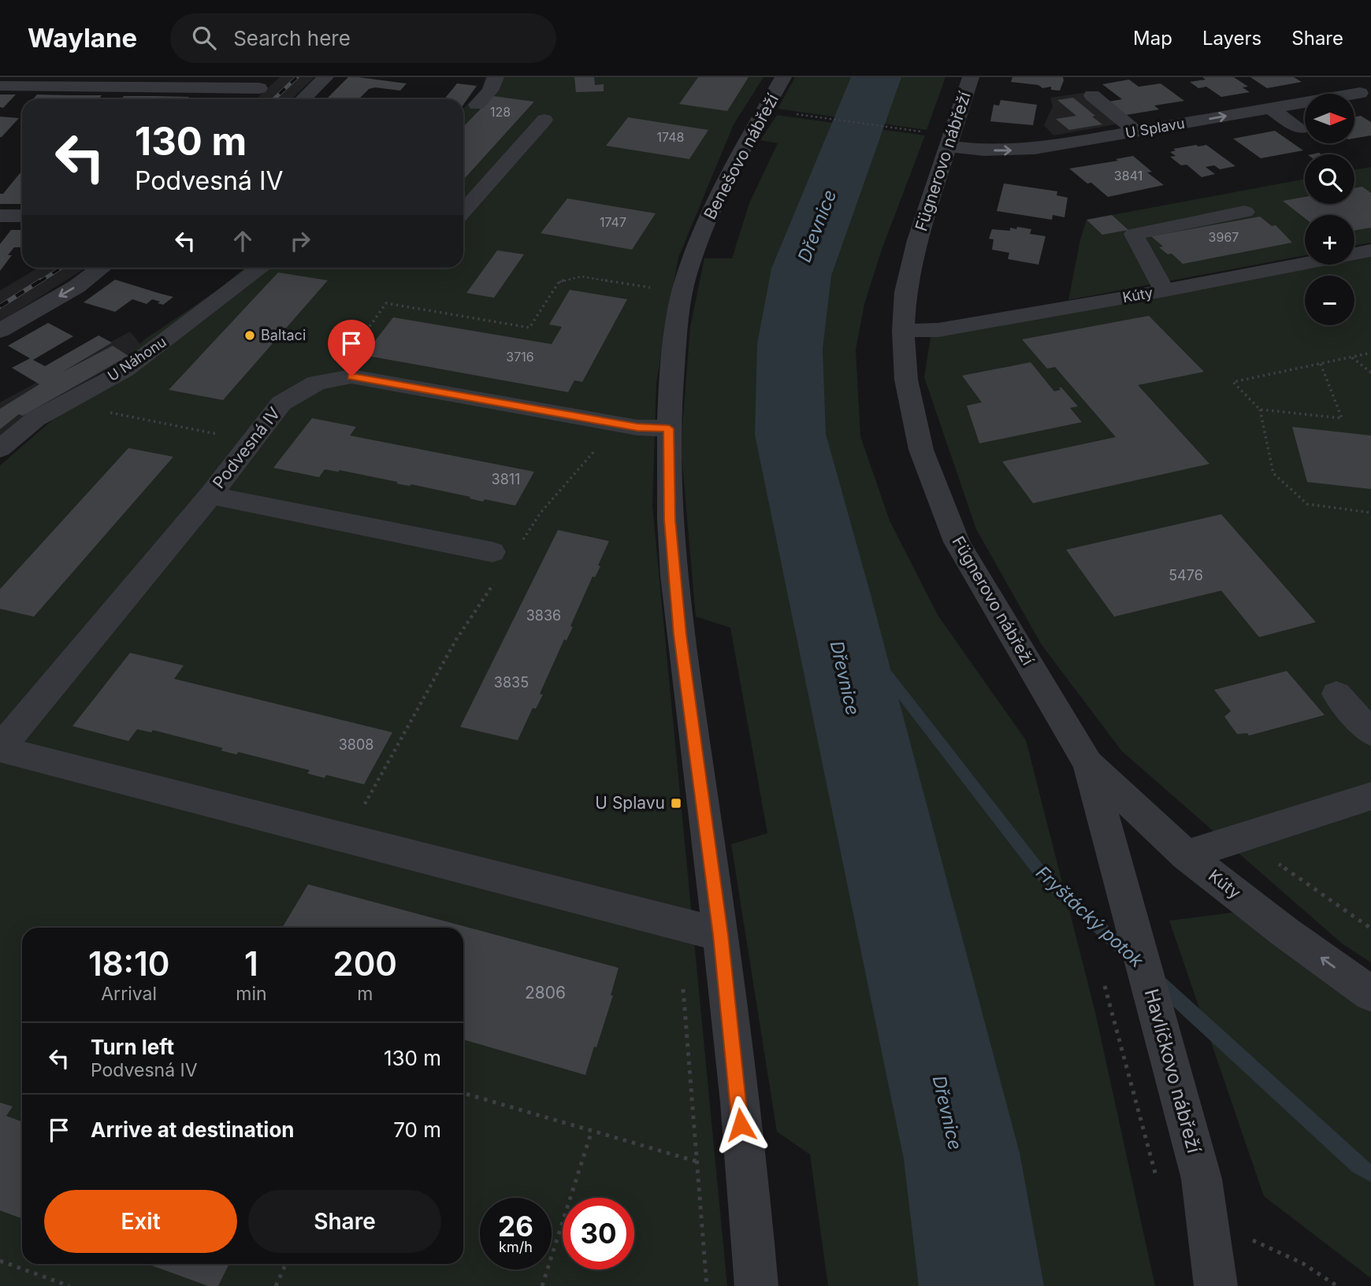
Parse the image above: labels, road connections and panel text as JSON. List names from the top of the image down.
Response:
{
  "streets": {
    "street": [
      "U Splavu",
      "Benešovo nábřeží",
      "Fügnerovo nábřeží",
      "Kúty",
      "U Náhonu",
      "Podvesná IV",
      "Havlíčkovo nábřeží"
    ]
  },
  "crossings": [
    ["U Splavu", "Fügnerovo nábřeží"],
    ["Benešovo nábřeží", "Podvesná IV"],
    ["Fügnerovo nábřeží", "Kúty"],
    ["Fügnerovo nábřeží", "Havlíčkovo nábřeží"],
    ["Kúty", "Havlíčkovo nábřeží"]
  ],
  "one_way": ["U Splavu"],
  "water": ["Dřevnice", "Fryštácký potok"],
  "places": {
    "other": ["Baltaci"],
    "transit": ["U Splavu"]
  },
  "house_numbers": [
    "128",
    "1748",
    "3841",
    "1747",
    "3967",
    "3716",
    "3811",
    "5476",
    "3836",
    "3835",
    "3808",
    "2806"
  ],
  "north": "right",
  "page": {
    "header": "Waylane",
    "search": "Search here",
    "nav": ["Map", "Layers", "Share"],
    "map_buttons": ["+", "−"],
    "turn": ["130 m", "Podvesná IV"],
    "eta": [
      "18:10",
      "Arrival",
      "1",
      "min",
      "200",
      "m"
    ],
    "list": [
      {
        "name": "Turn left",
        "note": "Podvesná IV",
        "value": "130 m"
      },
      {
        "name": "Arrive at destination",
        "value": "70 m"
      }
    ],
    "buttons": ["Exit", "Share"],
    "speed": "26 km/h",
    "limit": "30"
  }
}
